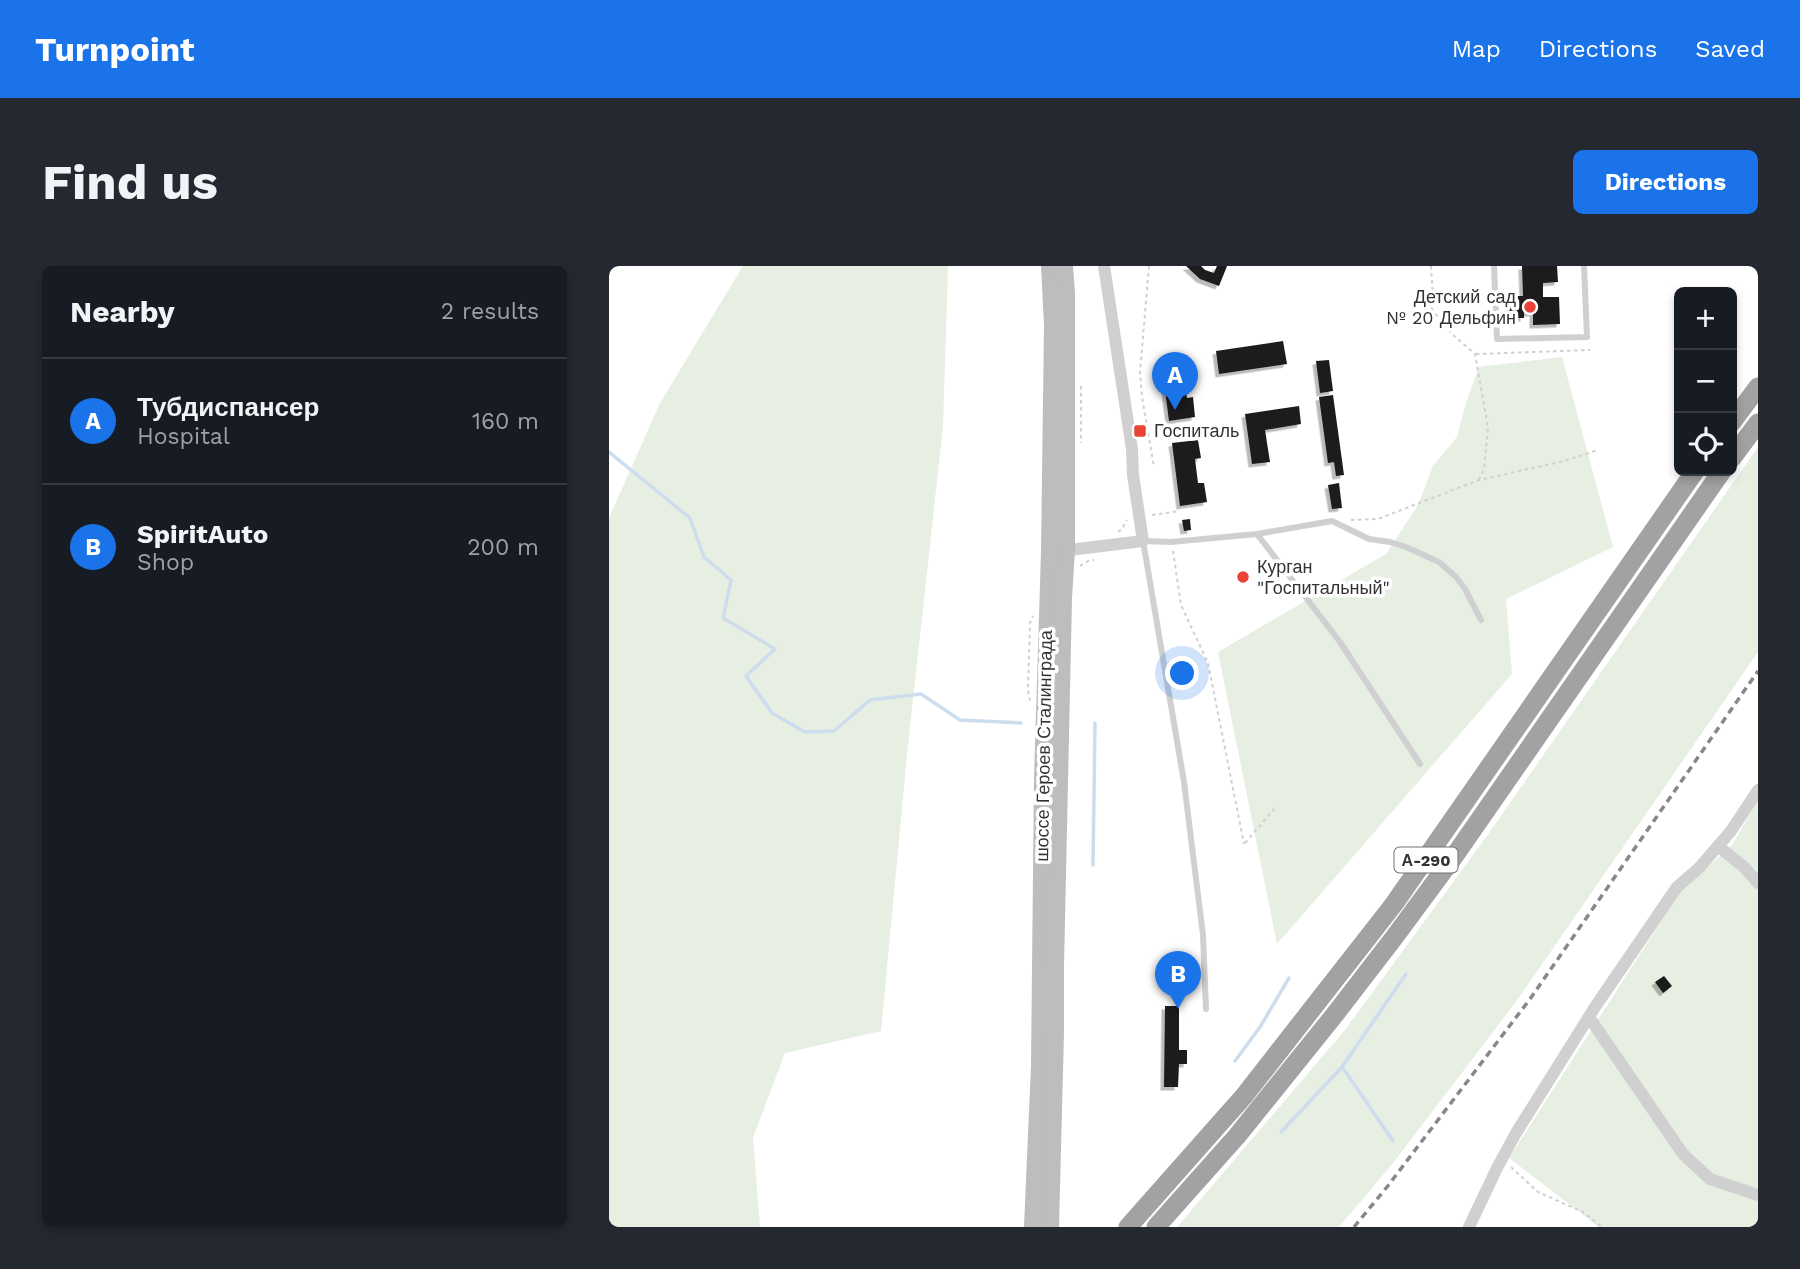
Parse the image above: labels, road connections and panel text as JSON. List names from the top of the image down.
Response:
{
  "streets": {
    "highway": ["А-290"],
    "main road": ["шоссе Героев Сталинграда"]
  },
  "places": {
    "other": ["Детский сад № 20 Дельфин", "Курган \"Госпитальный\""],
    "transit": ["Госпиталь"]
  },
  "page": {
    "header": "Turnpoint",
    "nav": ["Map", "Directions", "Saved"],
    "buttons": "Directions",
    "title": "Find us",
    "heading": ["Nearby", "2 results"],
    "map_buttons": ["+", "−"],
    "pins": ["A", "B"],
    "list": [
      {
        "mark": "A",
        "name": "Тубдиспансер",
        "note": "Hospital",
        "value": "160 m"
      },
      {
        "mark": "B",
        "name": "SpiritAuto",
        "note": "Shop",
        "value": "200 m"
      }
    ]
  }
}
